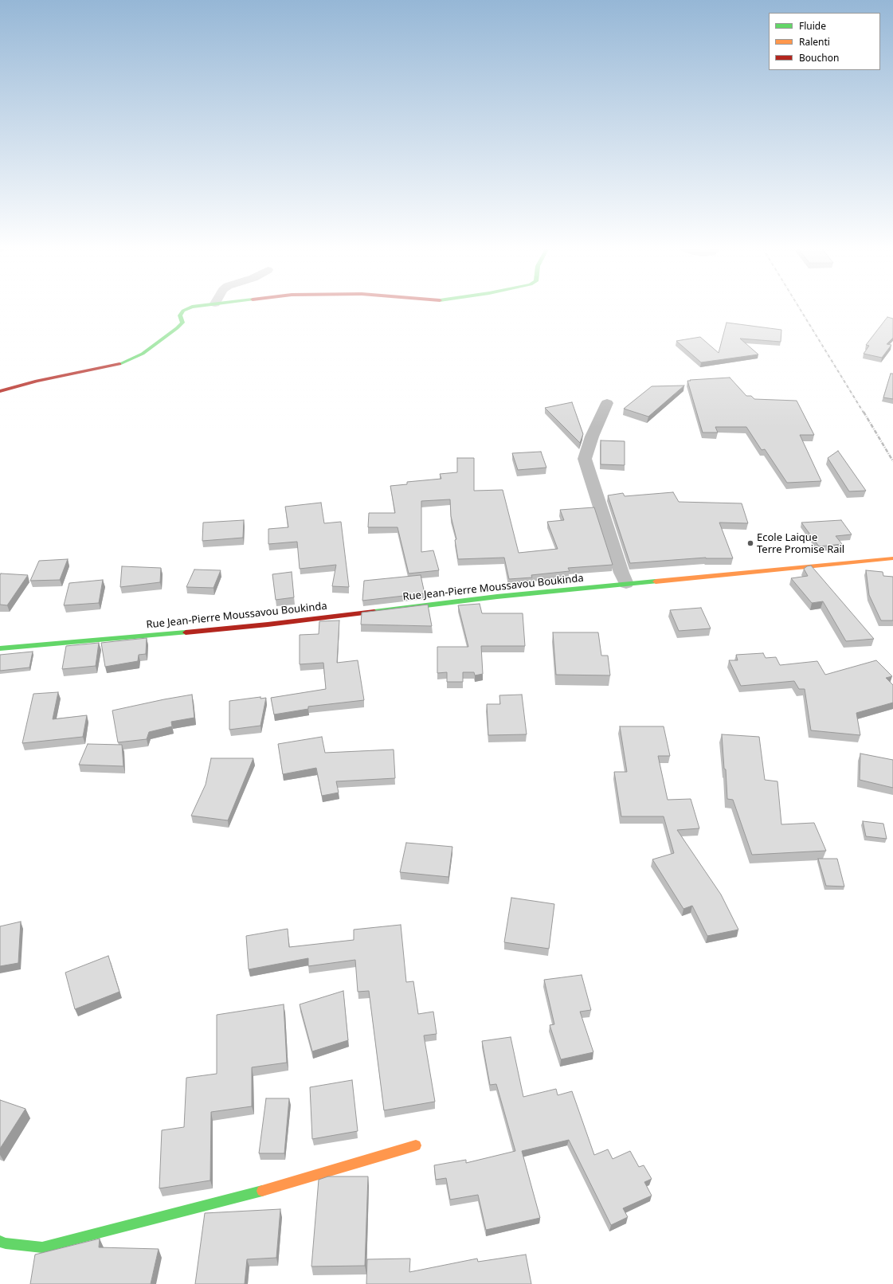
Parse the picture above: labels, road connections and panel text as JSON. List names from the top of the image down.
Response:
{
  "streets": {
    "street": ["Rue Jean-Pierre Moussavou Boukinda"]
  },
  "places": ["Ecole Laique Terre Promise Rail"],
  "legend": ["Fluide", "Ralenti", "Bouchon"]
}
